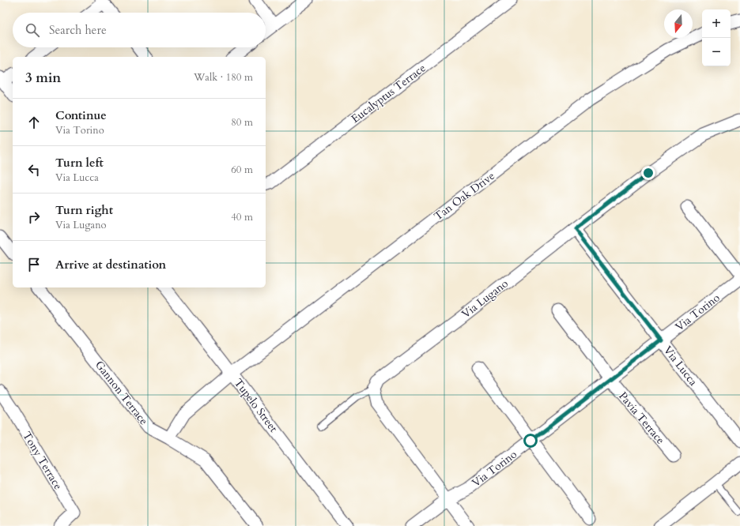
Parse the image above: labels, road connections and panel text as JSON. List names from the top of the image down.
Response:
{
  "streets": {
    "street": [
      "Eucalyptus Terrace",
      "Tan Oak Drive",
      "Via Lugano",
      "Via Torino",
      "Via Lucca",
      "Gannon Terrace",
      "Tupelo Street",
      "Pavia Terrace",
      "Tony Terrace"
    ]
  },
  "crossings": [
    ["Tan Oak Drive", "Gannon Terrace"],
    ["Tan Oak Drive", "Tupelo Street"],
    ["Via Lugano", "Via Lucca"],
    ["Via Torino", "Via Lucca"],
    ["Via Torino", "Pavia Terrace"]
  ],
  "north": "bottom",
  "page": {
    "map_buttons": ["+", "−"],
    "search": "Search here",
    "heading": ["3 min", "Walk · 180 m"],
    "list": [
      ["Continue", "Via Torino", "80 m"],
      ["Turn left", "Via Lucca", "60 m"],
      ["Turn right", "Via Lugano", "40 m"],
      "Arrive at destination"
    ]
  }
}
